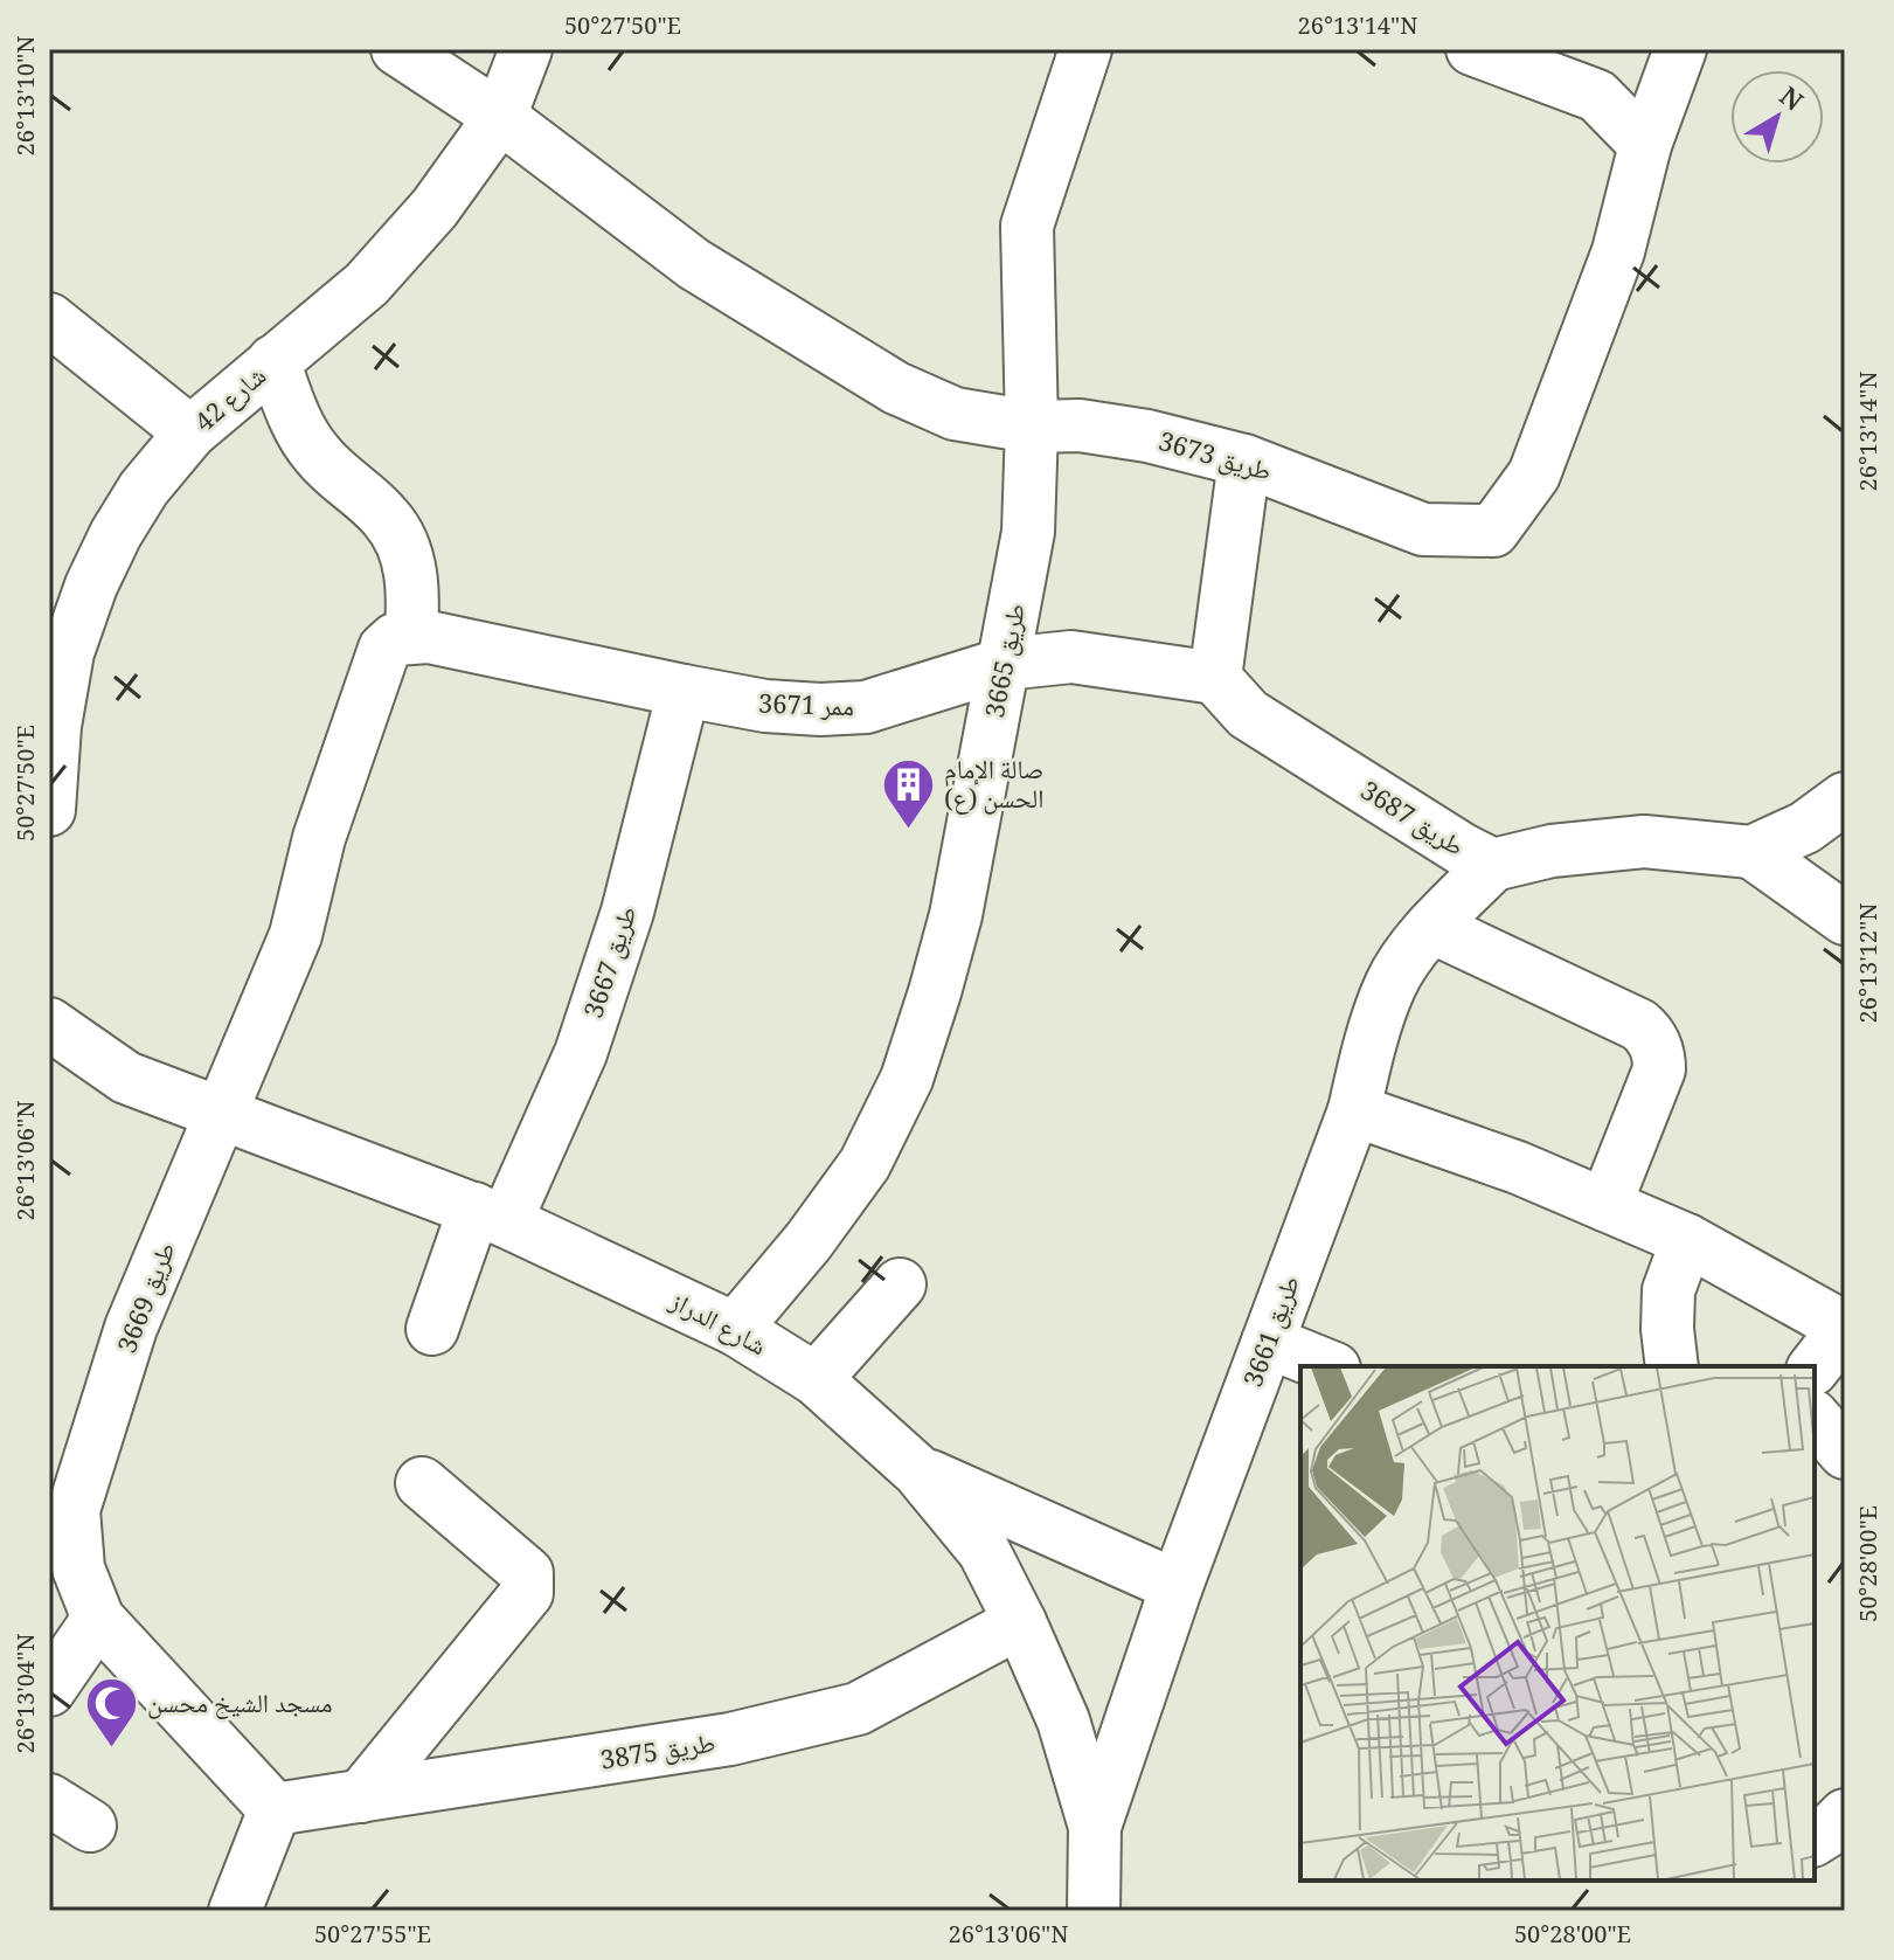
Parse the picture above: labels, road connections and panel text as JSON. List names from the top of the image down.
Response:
{
  "streets": {
    "street": [
      "شارع 42",
      "طريق 3673",
      "طريق 3665",
      "ممر 3671",
      "طريق 3687",
      "طريق 3667",
      "طريق 3669",
      "شارع الدراز",
      "طريق 3661",
      "طريق 3875"
    ]
  },
  "crossings": [
    ["شارع 42", "طريق 3673"],
    ["طريق 3673", "طريق 3665"],
    ["طريق 3665", "ممر 3671"],
    ["طريق 3665", "شارع الدراز"],
    ["ممر 3671", "طريق 3687"],
    ["ممر 3671", "طريق 3667"],
    ["ممر 3671", "طريق 3669"],
    ["طريق 3687", "طريق 3661"],
    ["طريق 3667", "شارع الدراز"],
    ["طريق 3669", "شارع الدراز"],
    ["طريق 3669", "طريق 3875"],
    ["شارع الدراز", "طريق 3661"],
    ["شارع الدراز", "طريق 3875"]
  ],
  "places": {
    "building": ["صالة الإمام الحسن (ع)"],
    "mosque": ["مسجد الشيخ محسن"]
  },
  "north": "top right",
  "coordinates": [
    "50°27'50\"E",
    "26°13'14\"N",
    "26°13'10\"N",
    "26°13'12\"N",
    "26°13'06\"N",
    "50°28'00\"E",
    "26°13'04\"N",
    "50°27'55\"E"
  ]
}
